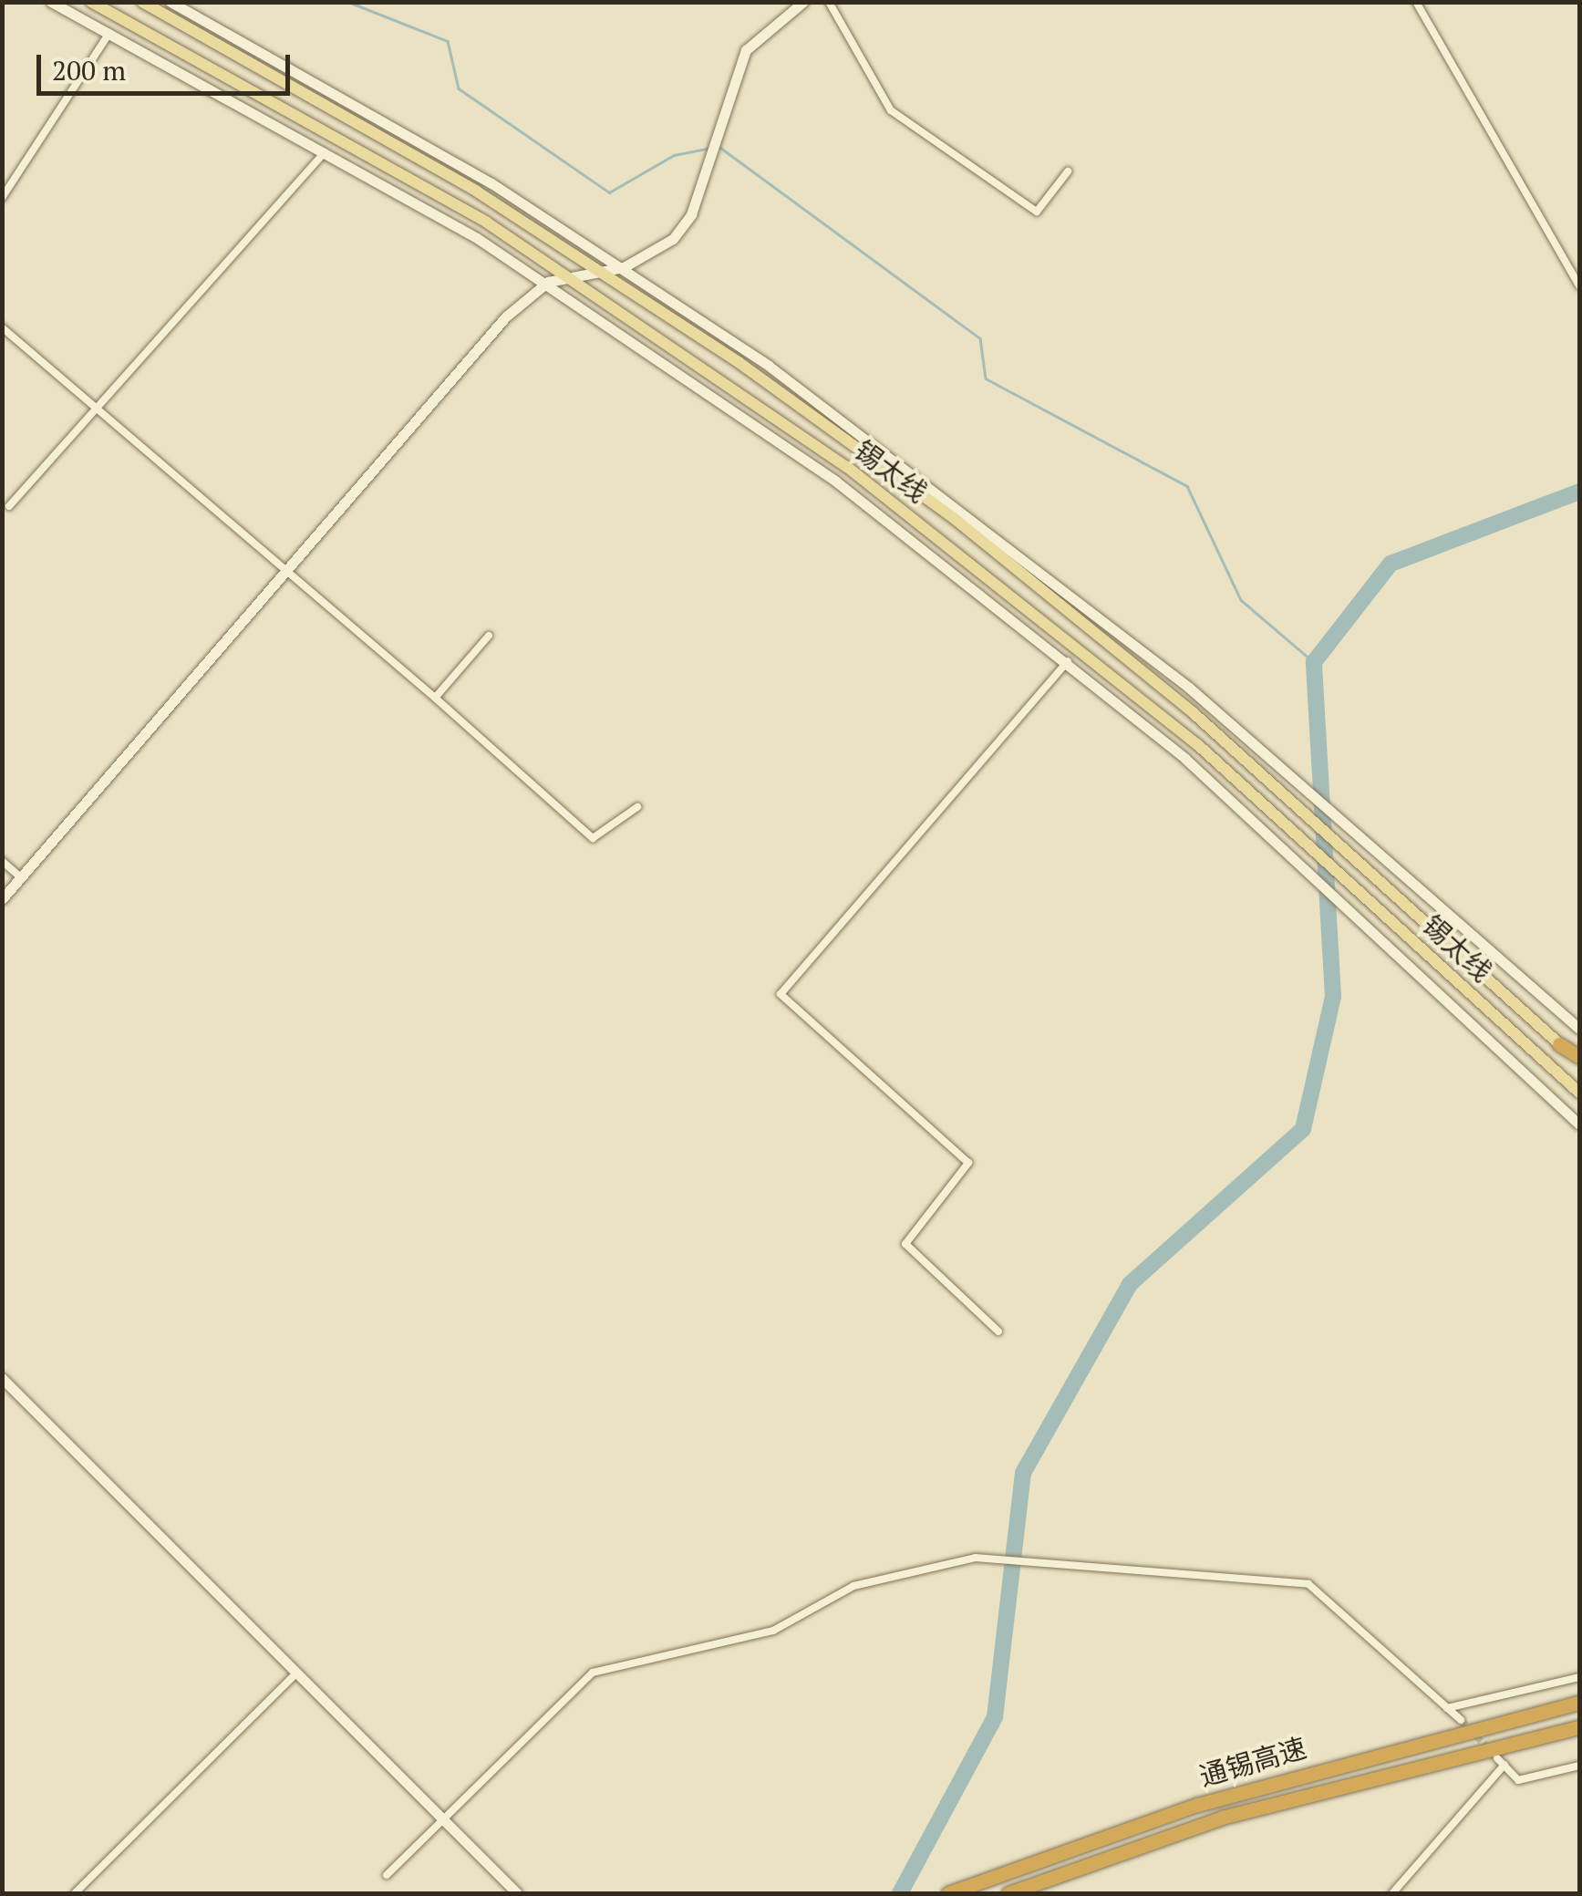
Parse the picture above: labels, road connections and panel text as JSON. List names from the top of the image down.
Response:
{
  "streets": {
    "highway": ["通锡高速"],
    "main road": ["锡太线"]
  },
  "scale_bar": "200 m"
}
